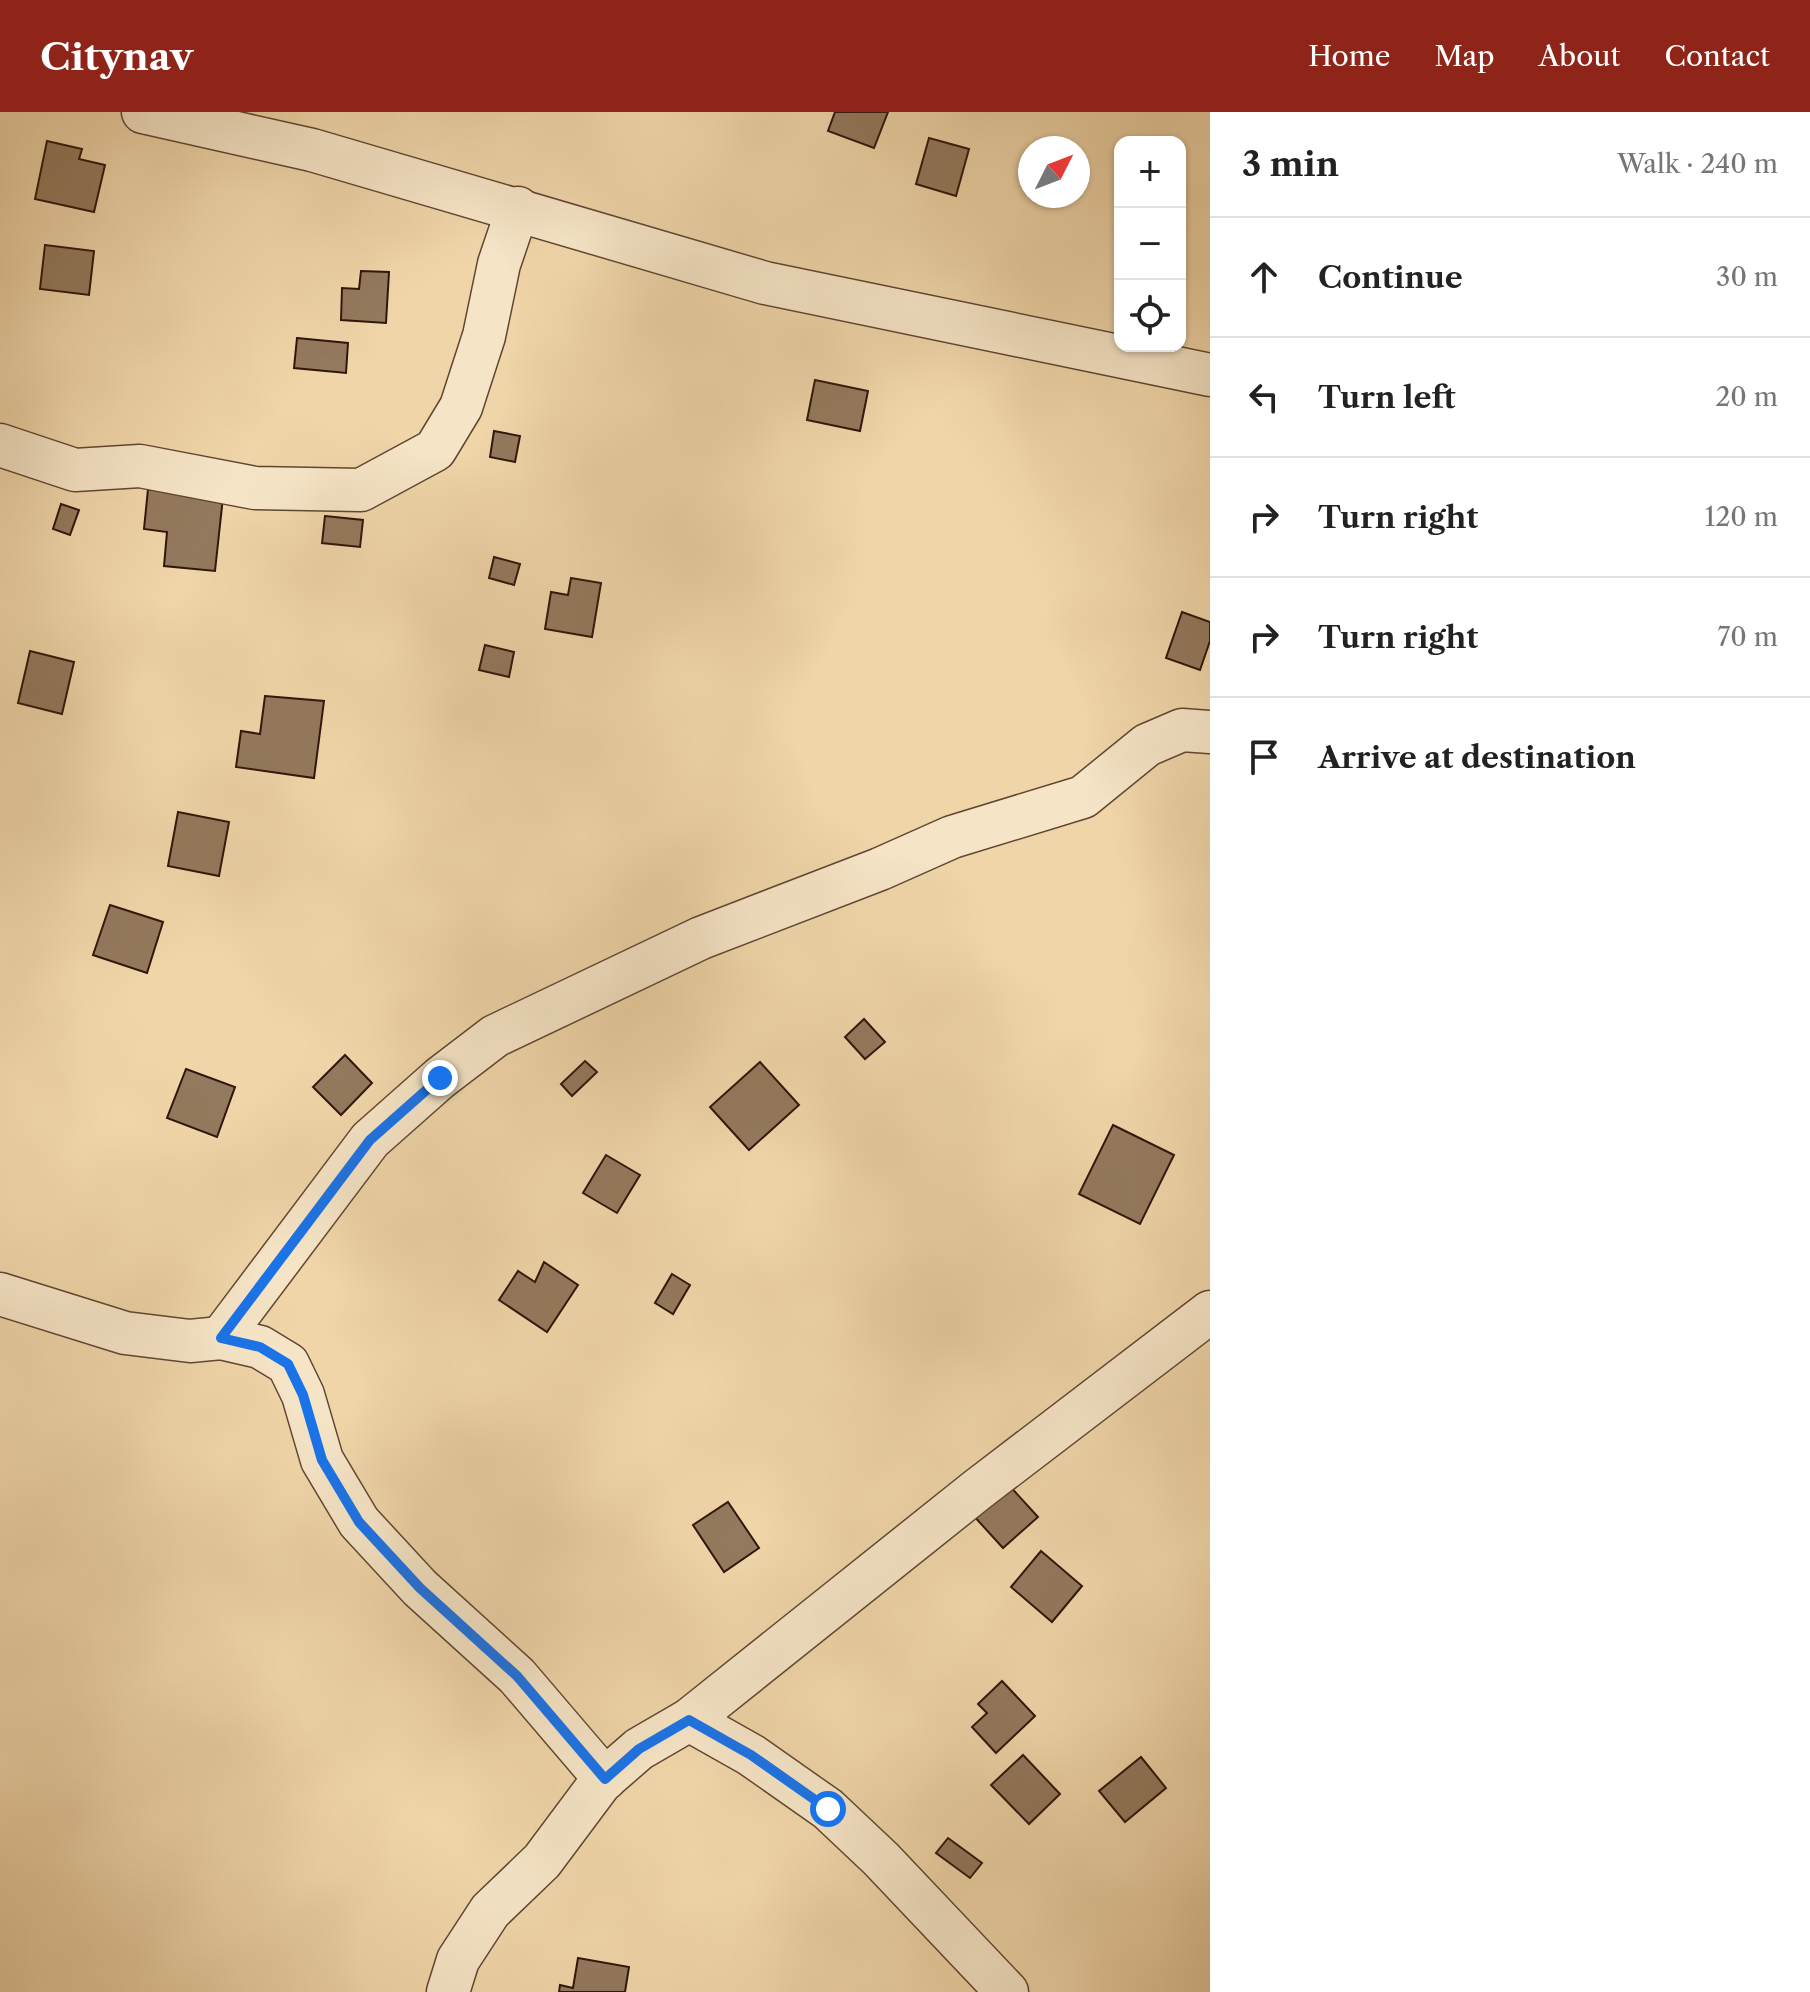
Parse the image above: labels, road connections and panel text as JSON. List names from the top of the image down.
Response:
{
  "north": "top right",
  "page": {
    "header": "Citynav",
    "nav": [
      "Home",
      "Map",
      "About",
      "Contact"
    ],
    "heading": ["3 min", "Walk · 240 m"],
    "map_buttons": ["+", "−"],
    "list": [
      ["Continue", "30 m"],
      ["Turn left", "20 m"],
      ["Turn right", "120 m"],
      ["Turn right", "70 m"],
      "Arrive at destination"
    ]
  }
}
